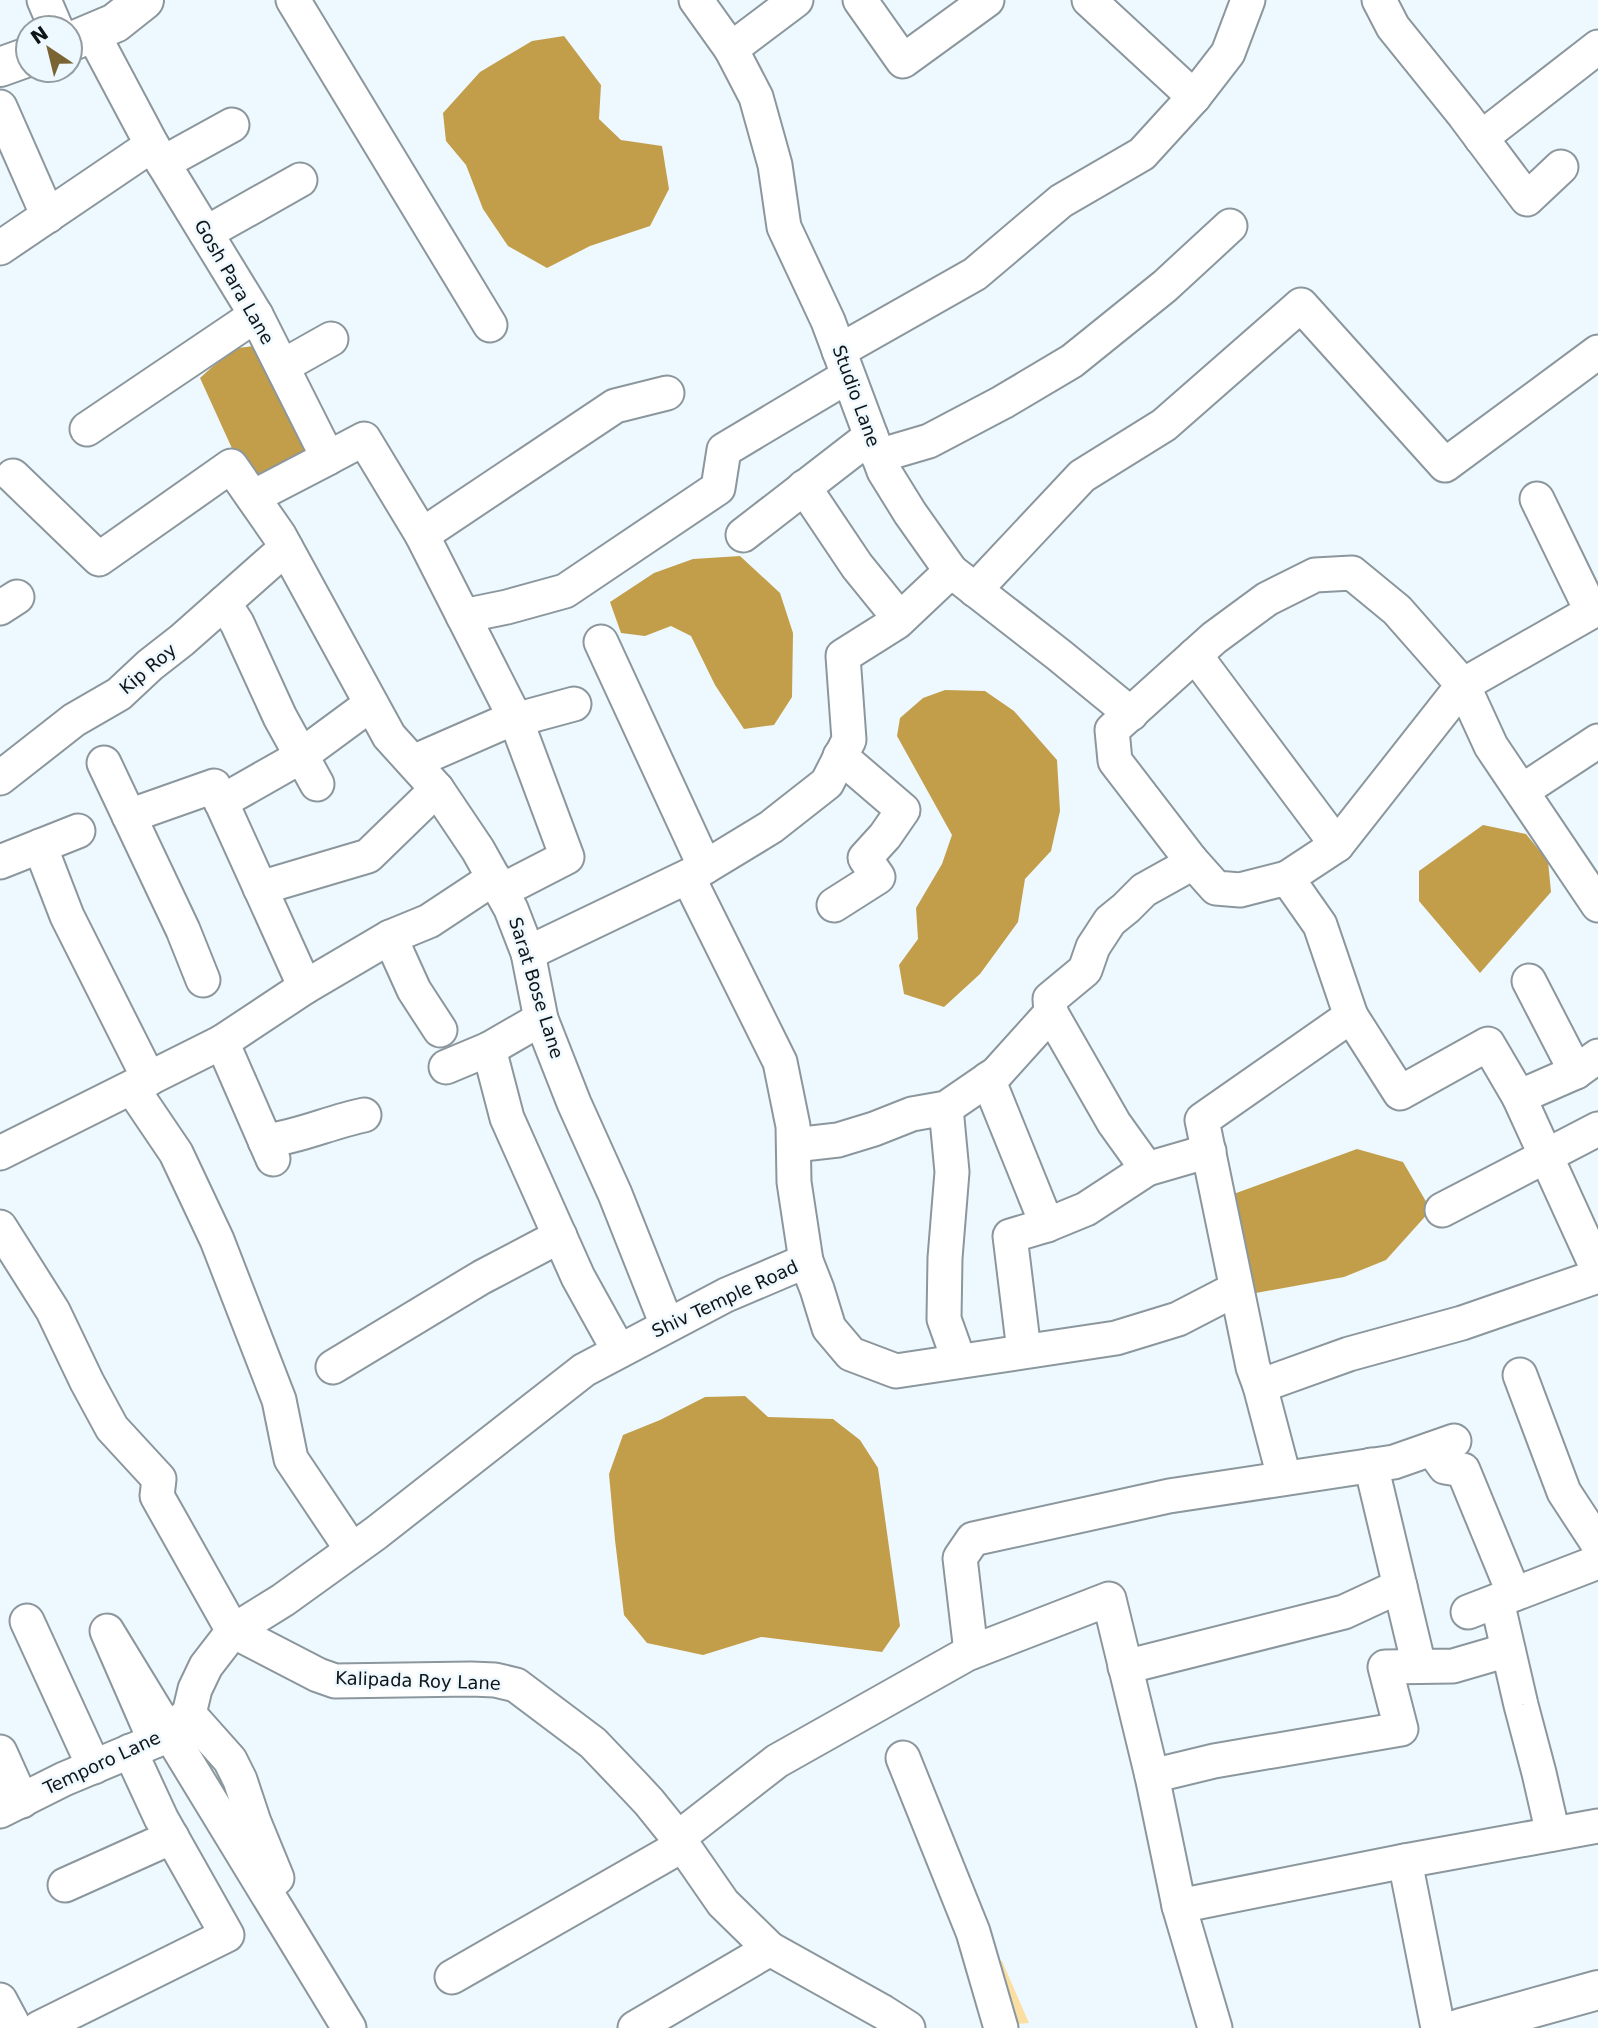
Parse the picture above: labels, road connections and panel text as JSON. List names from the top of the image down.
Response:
{
  "streets": {
    "street": [
      "Gosh Para Lane",
      "Studio Lane",
      "Kip Roy",
      "Sarat Bose Lane",
      "Shiv Temple Road",
      "Kalipada Roy Lane",
      "Temporo Lane"
    ]
  },
  "crossings": [
    ["Kip Roy", "Sarat Bose Lane"],
    ["Sarat Bose Lane", "Shiv Temple Road"],
    ["Shiv Temple Road", "Kalipada Roy Lane"]
  ],
  "north": "top left"
}
